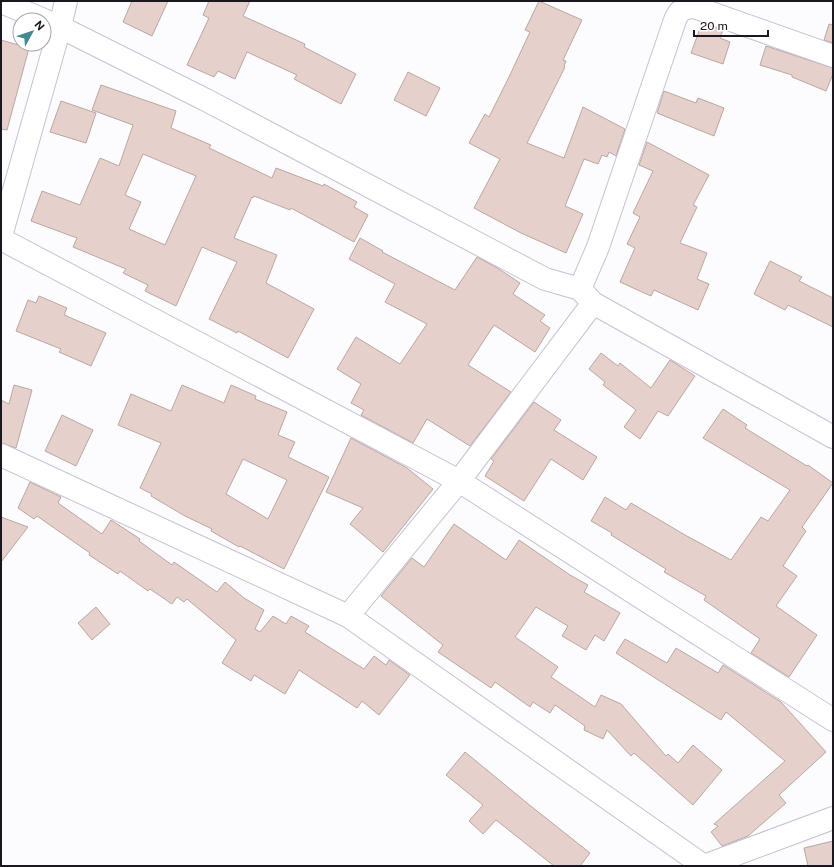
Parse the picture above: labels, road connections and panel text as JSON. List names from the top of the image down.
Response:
{
  "scale_bar": "20 m",
  "north": "top right"
}
